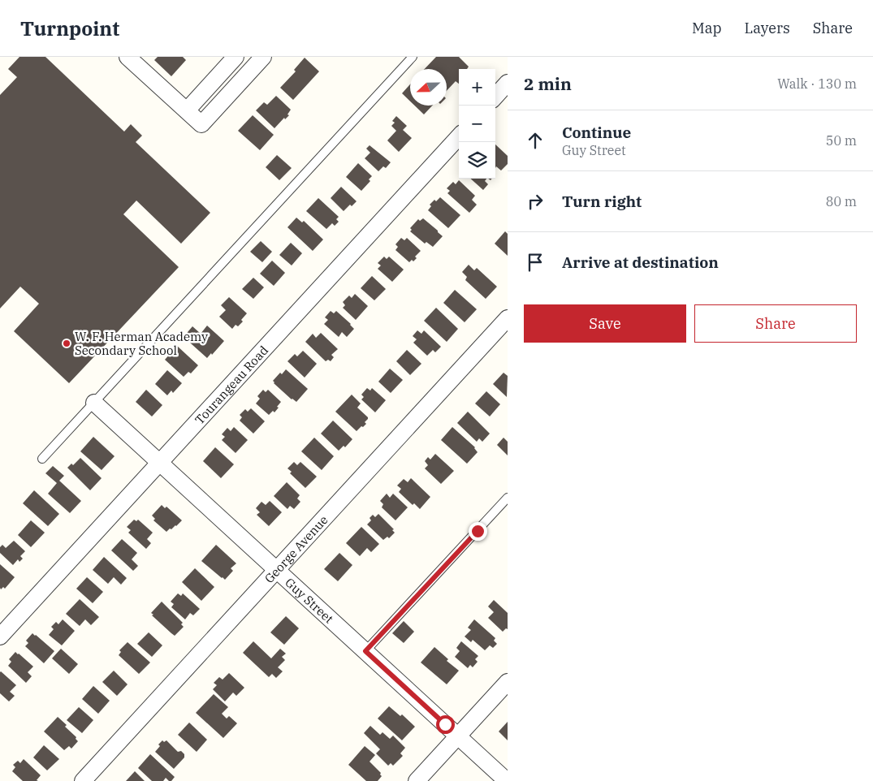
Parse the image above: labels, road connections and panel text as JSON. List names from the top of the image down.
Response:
{
  "streets": {
    "street": ["Tourangeau Road", "George Avenue", "Guy Street"]
  },
  "crossings": [
    ["Tourangeau Road", "Guy Street"],
    ["George Avenue", "Guy Street"]
  ],
  "places": ["W. F. Herman Academy Secondary School"],
  "north": "left",
  "page": {
    "header": "Turnpoint",
    "nav": ["Map", "Layers", "Share"],
    "heading": ["2 min", "Walk · 130 m"],
    "map_buttons": ["+", "−"],
    "list": [
      ["Continue", "Guy Street", "50 m"],
      ["Turn right", "80 m"],
      "Arrive at destination"
    ],
    "buttons": ["Save", "Share"]
  }
}
